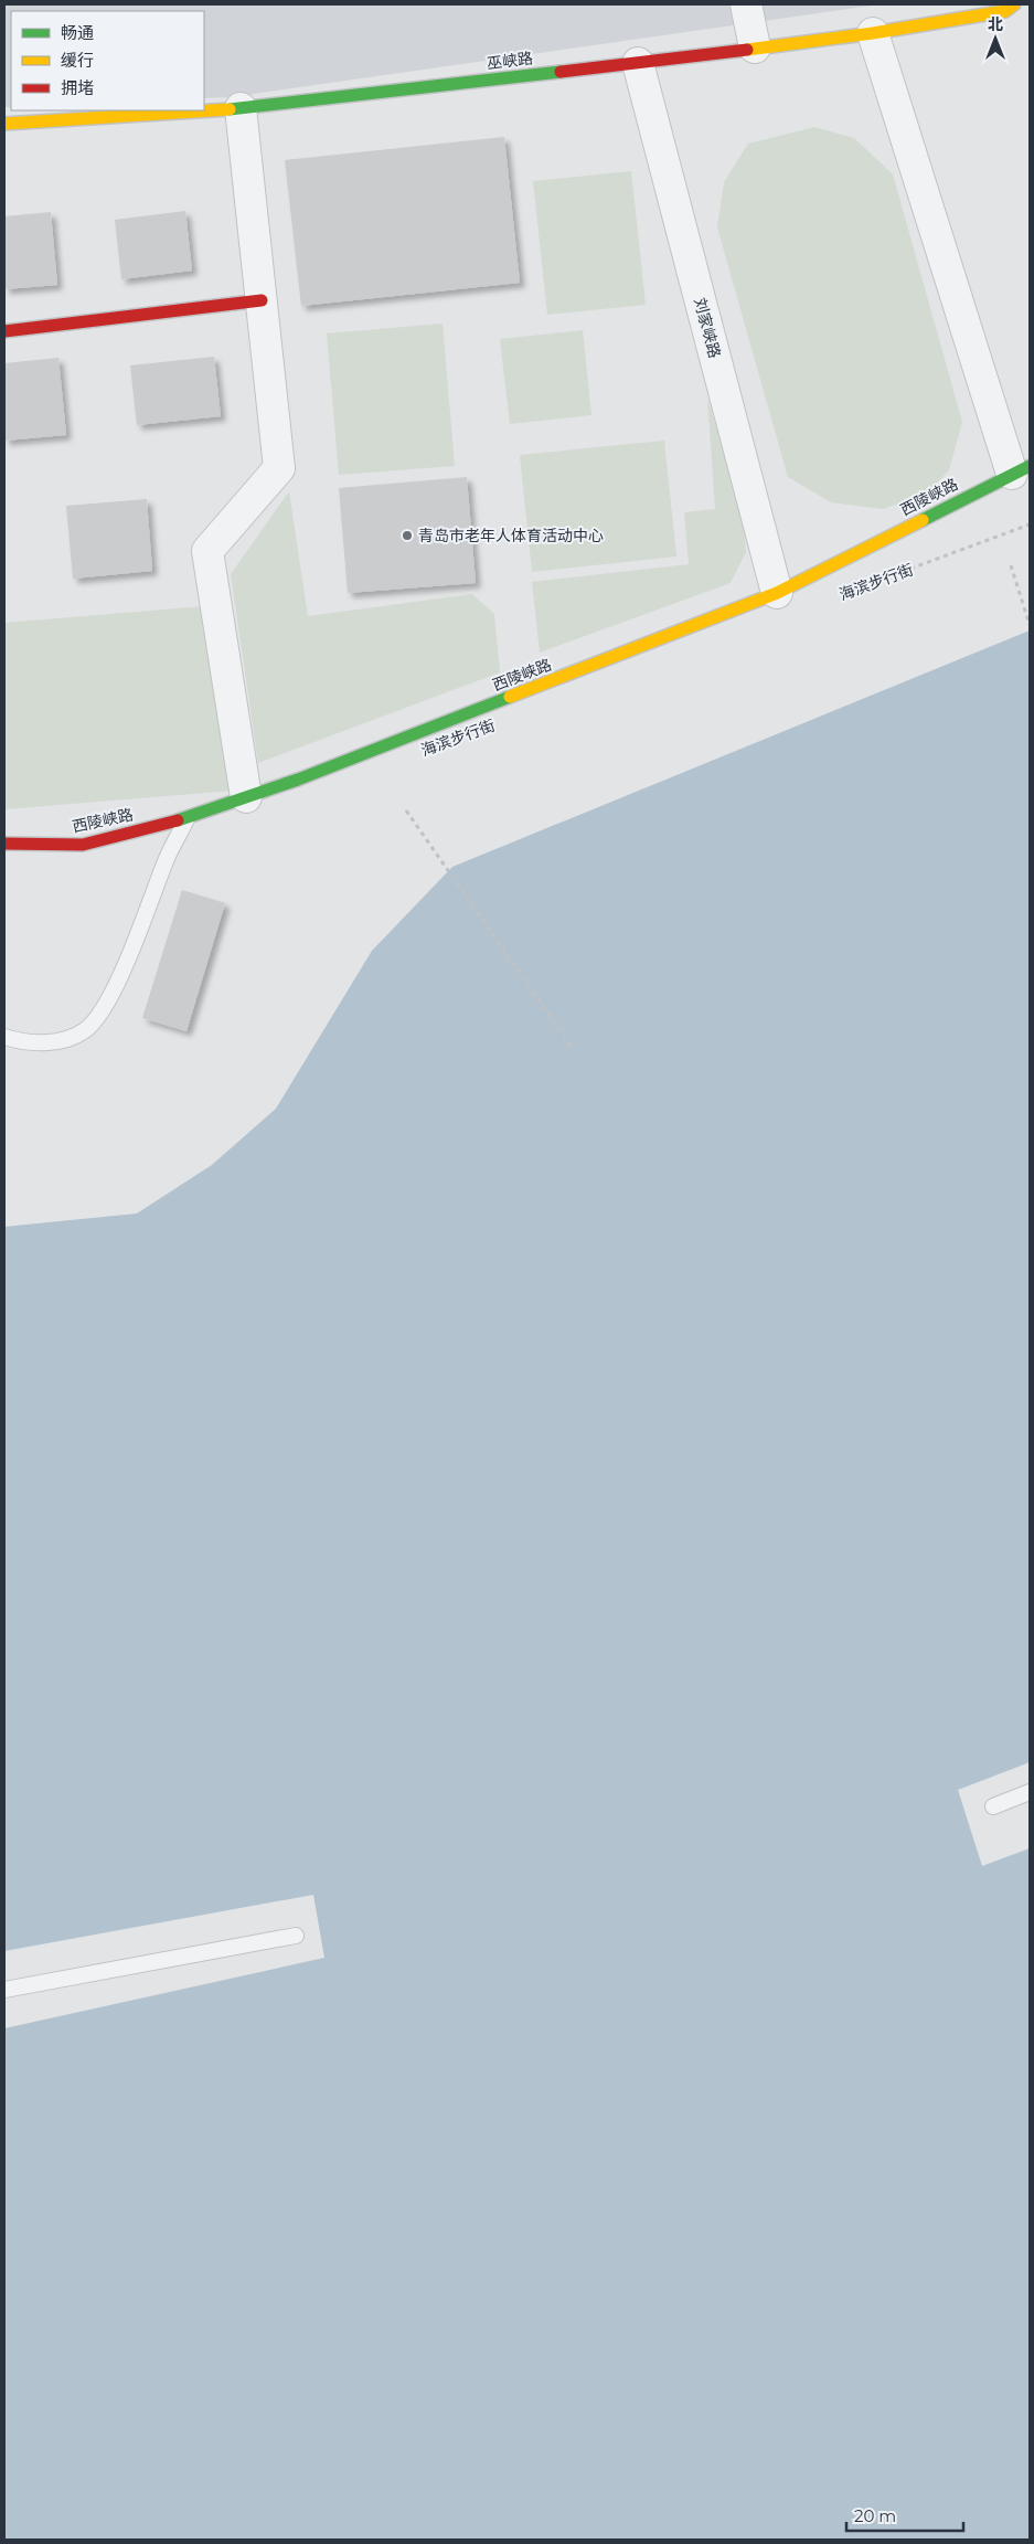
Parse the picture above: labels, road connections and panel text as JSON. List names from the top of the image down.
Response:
{
  "streets": {
    "street": ["巫峡路", "刘家峡路", "西陵峡路"],
    "path": ["海滨步行街"]
  },
  "crossings": [
    ["巫峡路", "刘家峡路"],
    ["刘家峡路", "西陵峡路"]
  ],
  "places": ["青岛市老年人体育活动中心"],
  "legend": ["畅通", "缓行", "拥堵"],
  "scale_bar": "20 m",
  "north": "top"
}
